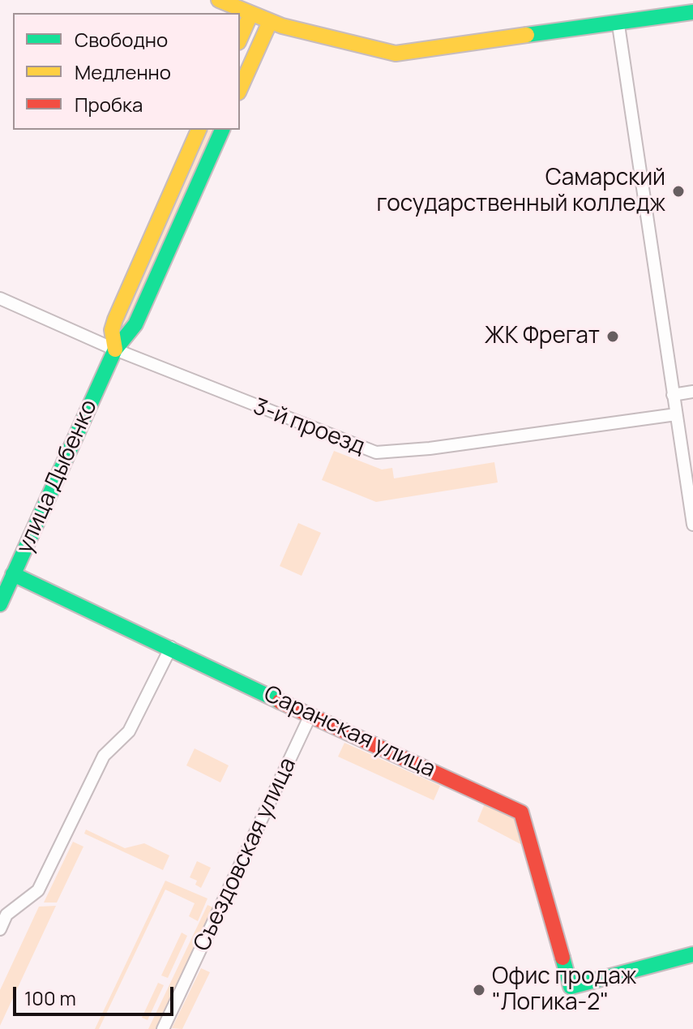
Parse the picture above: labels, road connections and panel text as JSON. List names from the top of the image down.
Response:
{
  "streets": {
    "main road": ["улица Дыбенко", "Саранская улица"],
    "street": ["3-й проезд", "Съездовская улица"]
  },
  "crossings": [
    ["3-й проезд", "улица Дыбенко"],
    ["улица Дыбенко", "Саранская улица"],
    ["Саранская улица", "Съездовская улица"]
  ],
  "places": ["Самарский государственный колледж", "ЖК Фрегат", "Офис продаж \"Логика-2\""],
  "legend": ["Свободно", "Медленно", "Пробка"],
  "scale_bar": "100 m"
}
